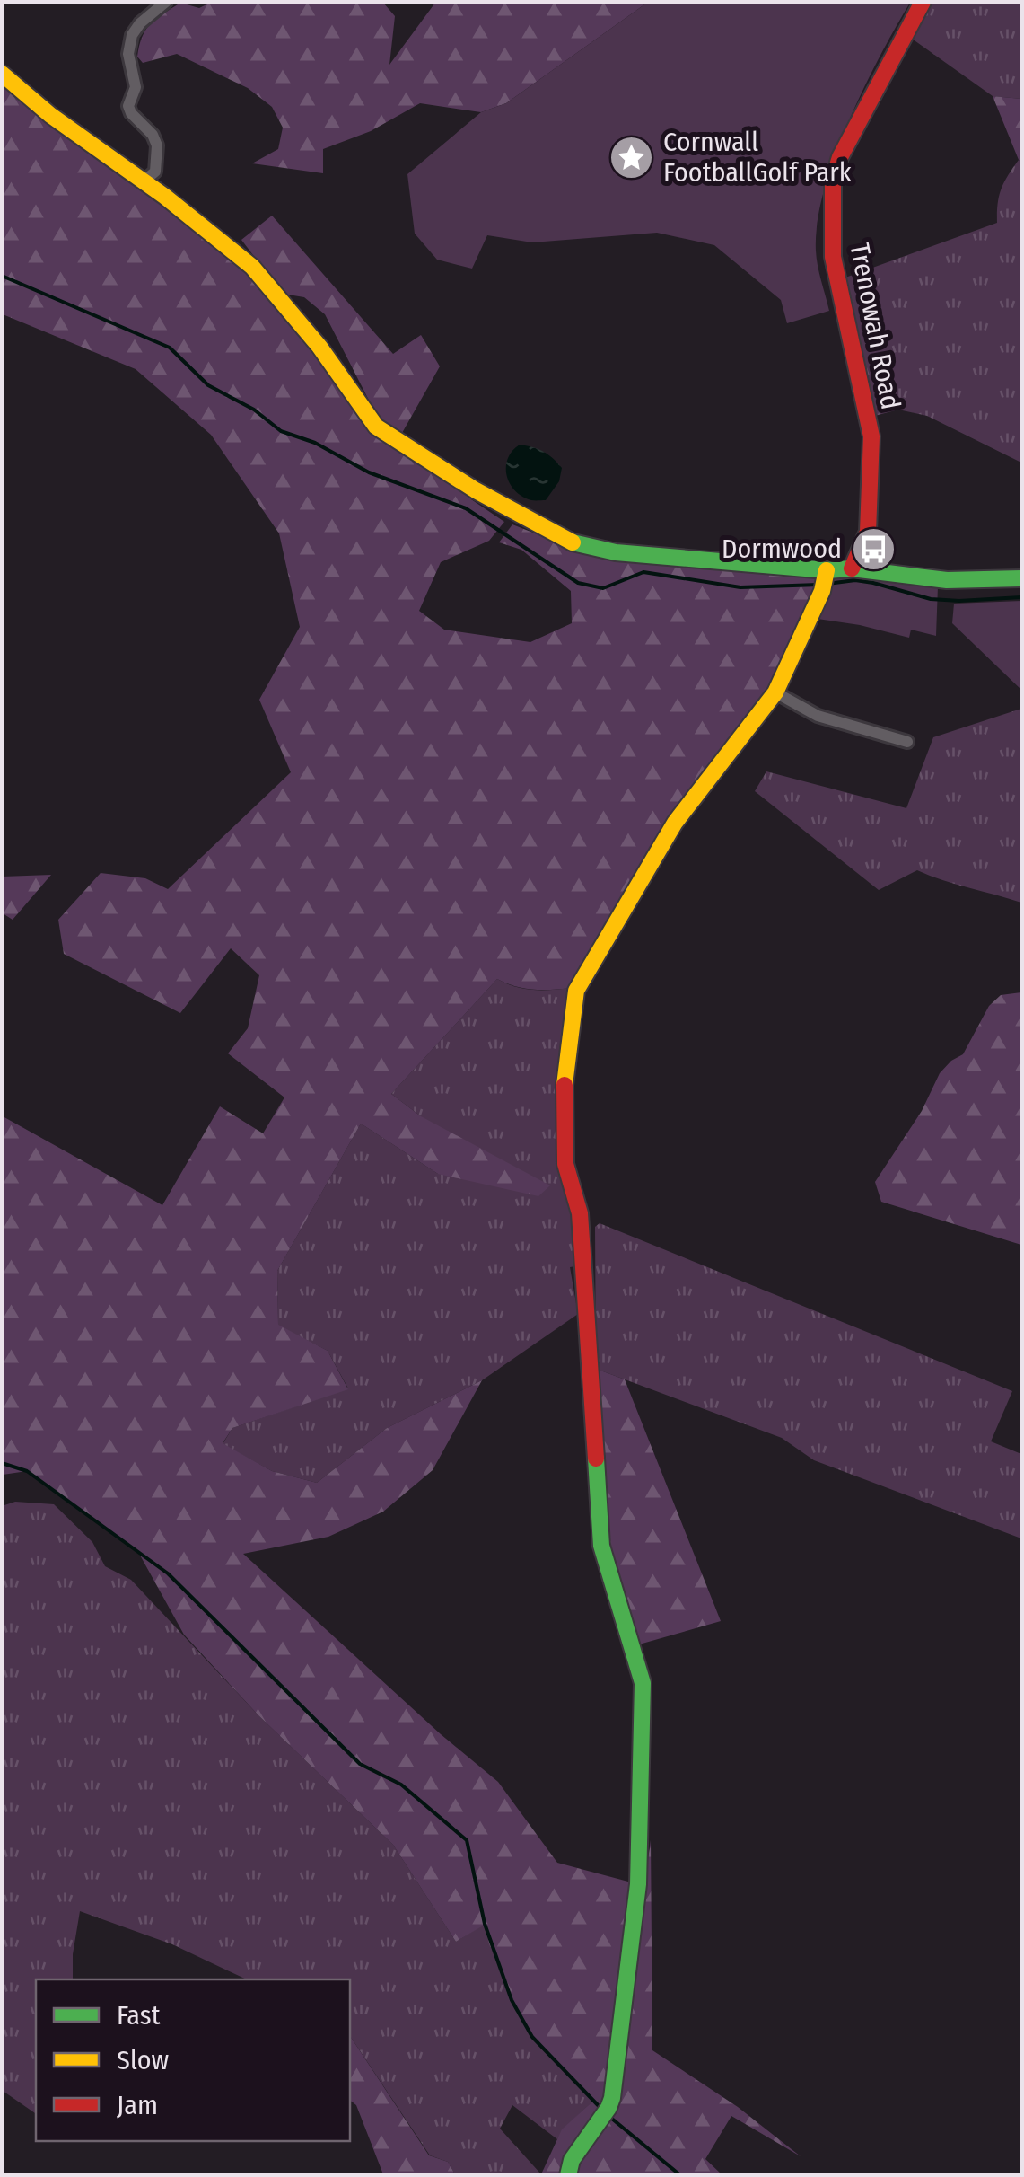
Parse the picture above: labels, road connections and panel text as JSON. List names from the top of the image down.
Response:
{
  "streets": {
    "street": ["Trenowah Road"]
  },
  "places": {
    "place": ["Cornwall FootballGolf Park"],
    "bus stop": ["Dormwood"]
  },
  "legend": ["Fast", "Slow", "Jam"]
}
